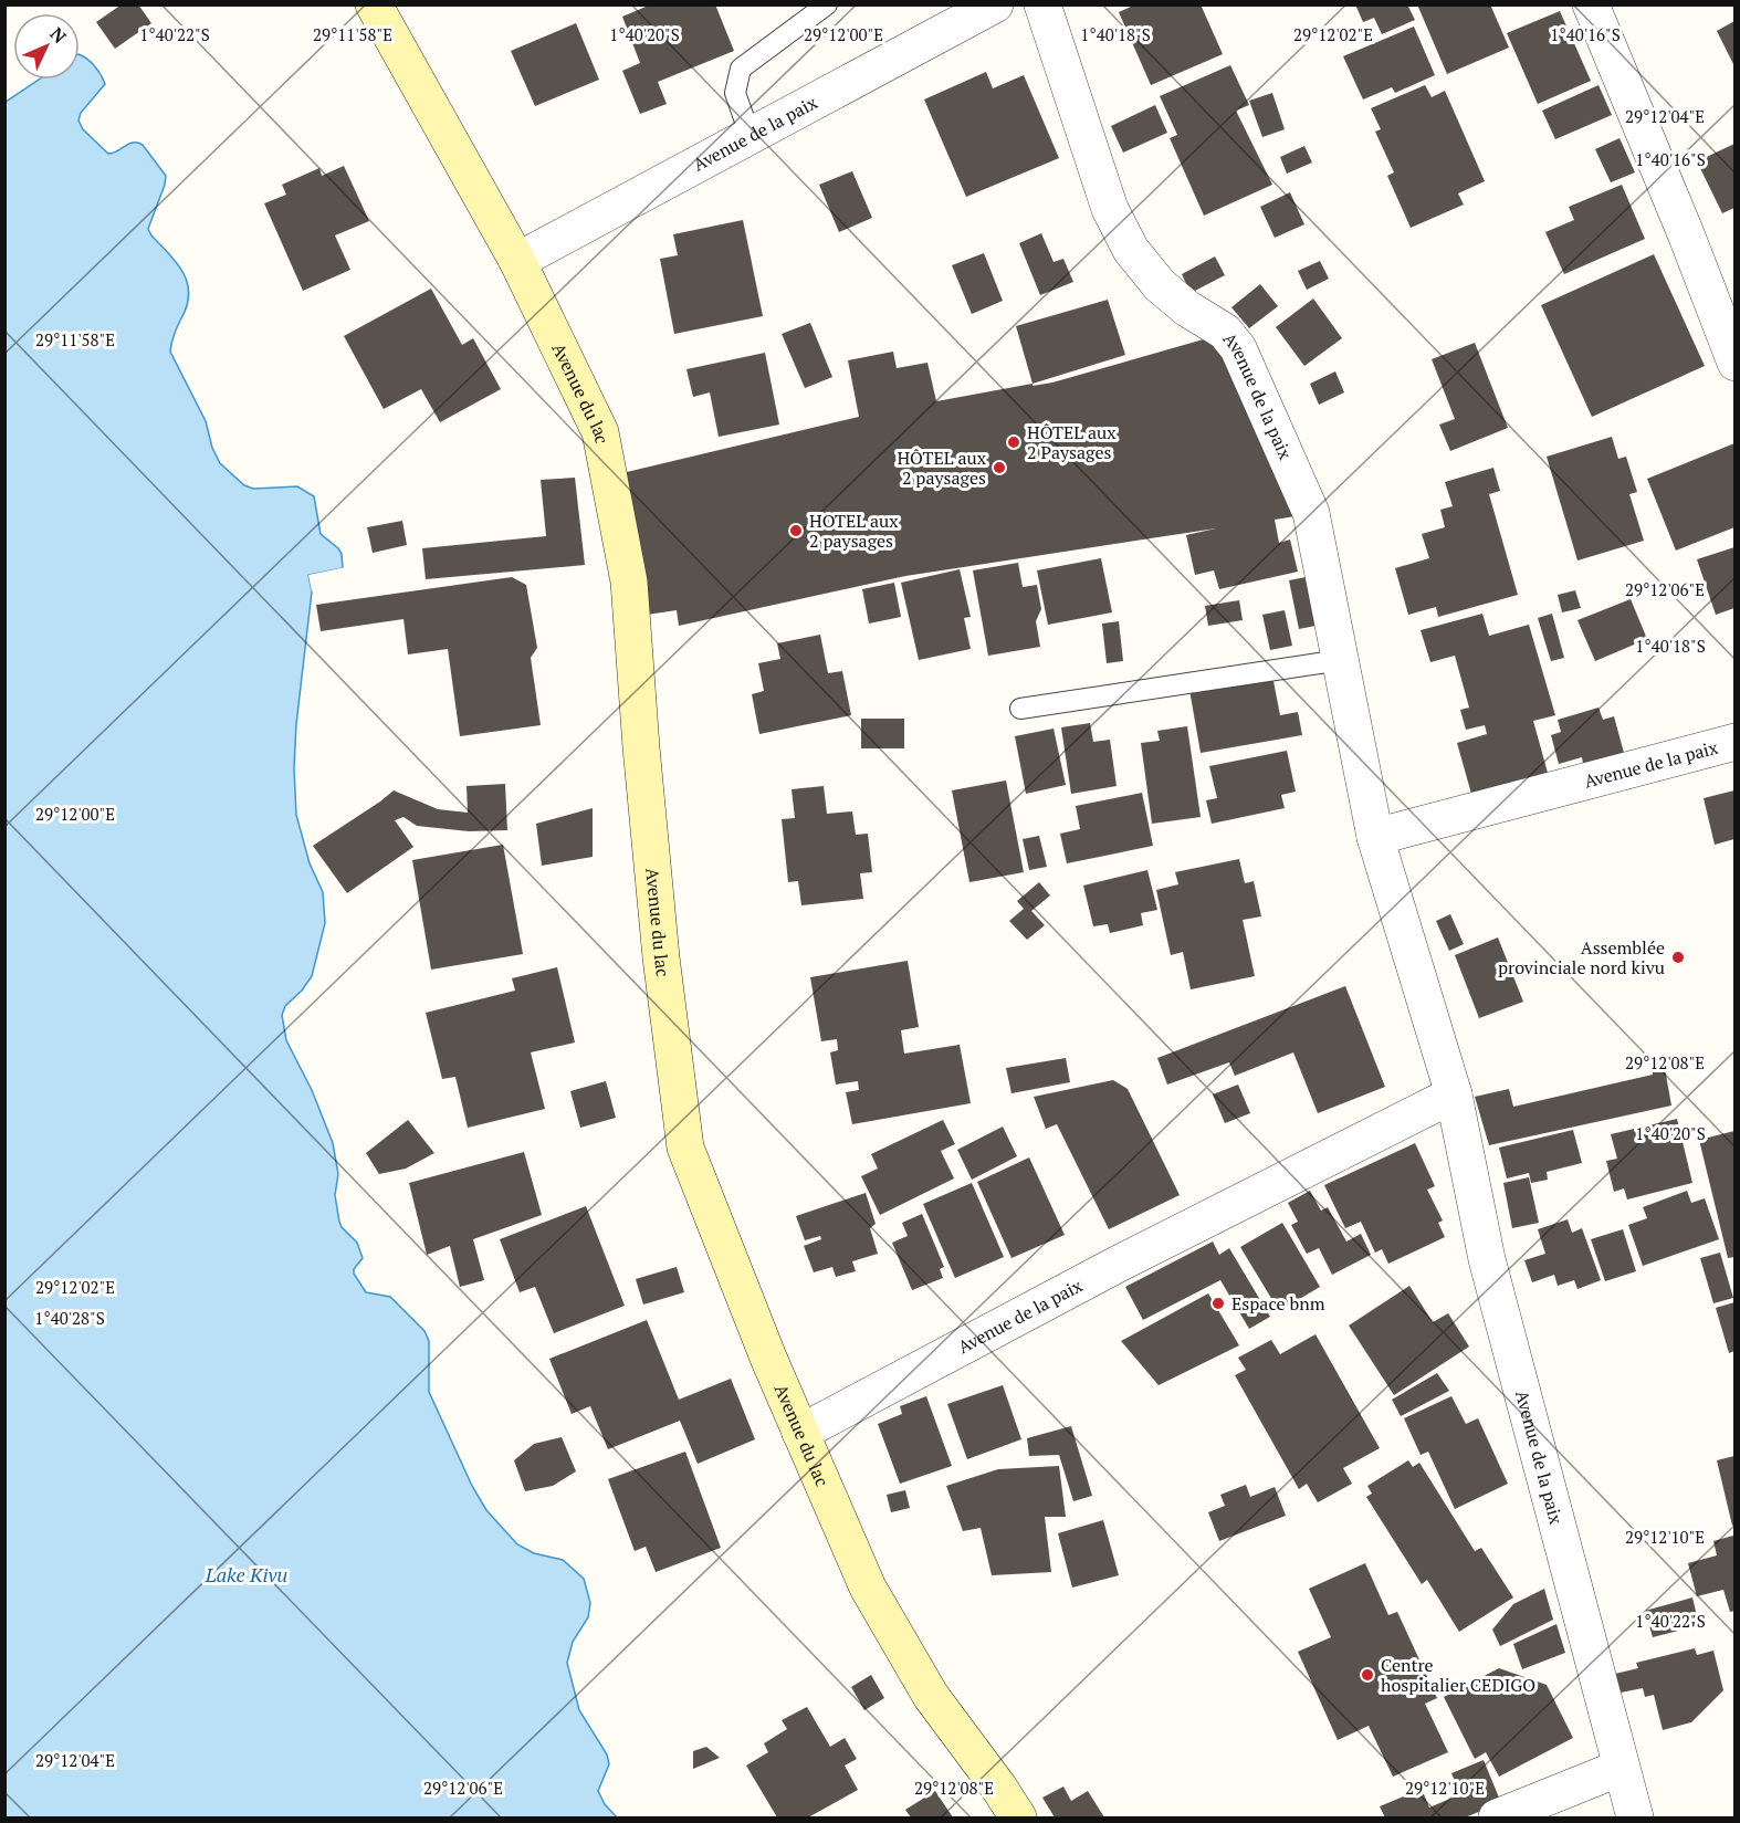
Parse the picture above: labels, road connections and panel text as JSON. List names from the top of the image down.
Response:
{
  "streets": {
    "main road": ["Avenue du lac"],
    "street": ["Avenue de la paix"]
  },
  "crossings": [
    ["Avenue de la paix", "Avenue du lac"]
  ],
  "water": ["Lake Kivu"],
  "places": [
    "HÔTEL aux 2 Paysages",
    "HÔTEL aux 2 paysages",
    "HOTEL aux 2 paysages",
    "Assemblée provinciale nord kivu",
    "Espace bnm",
    "Centre hospitalier CEDIGO"
  ],
  "north": "top right",
  "coordinates": [
    "29°11'58\"E",
    "29°12'00\"E",
    "29°12'02\"E",
    "1°40'16\"S",
    "1°40'22\"S",
    "1°40'20\"S",
    "1°40'18\"S",
    "29°12'04\"E",
    "29°12'06\"E",
    "29°12'08\"E",
    "1°40'28\"S",
    "29°12'10\"E"
  ]
}
